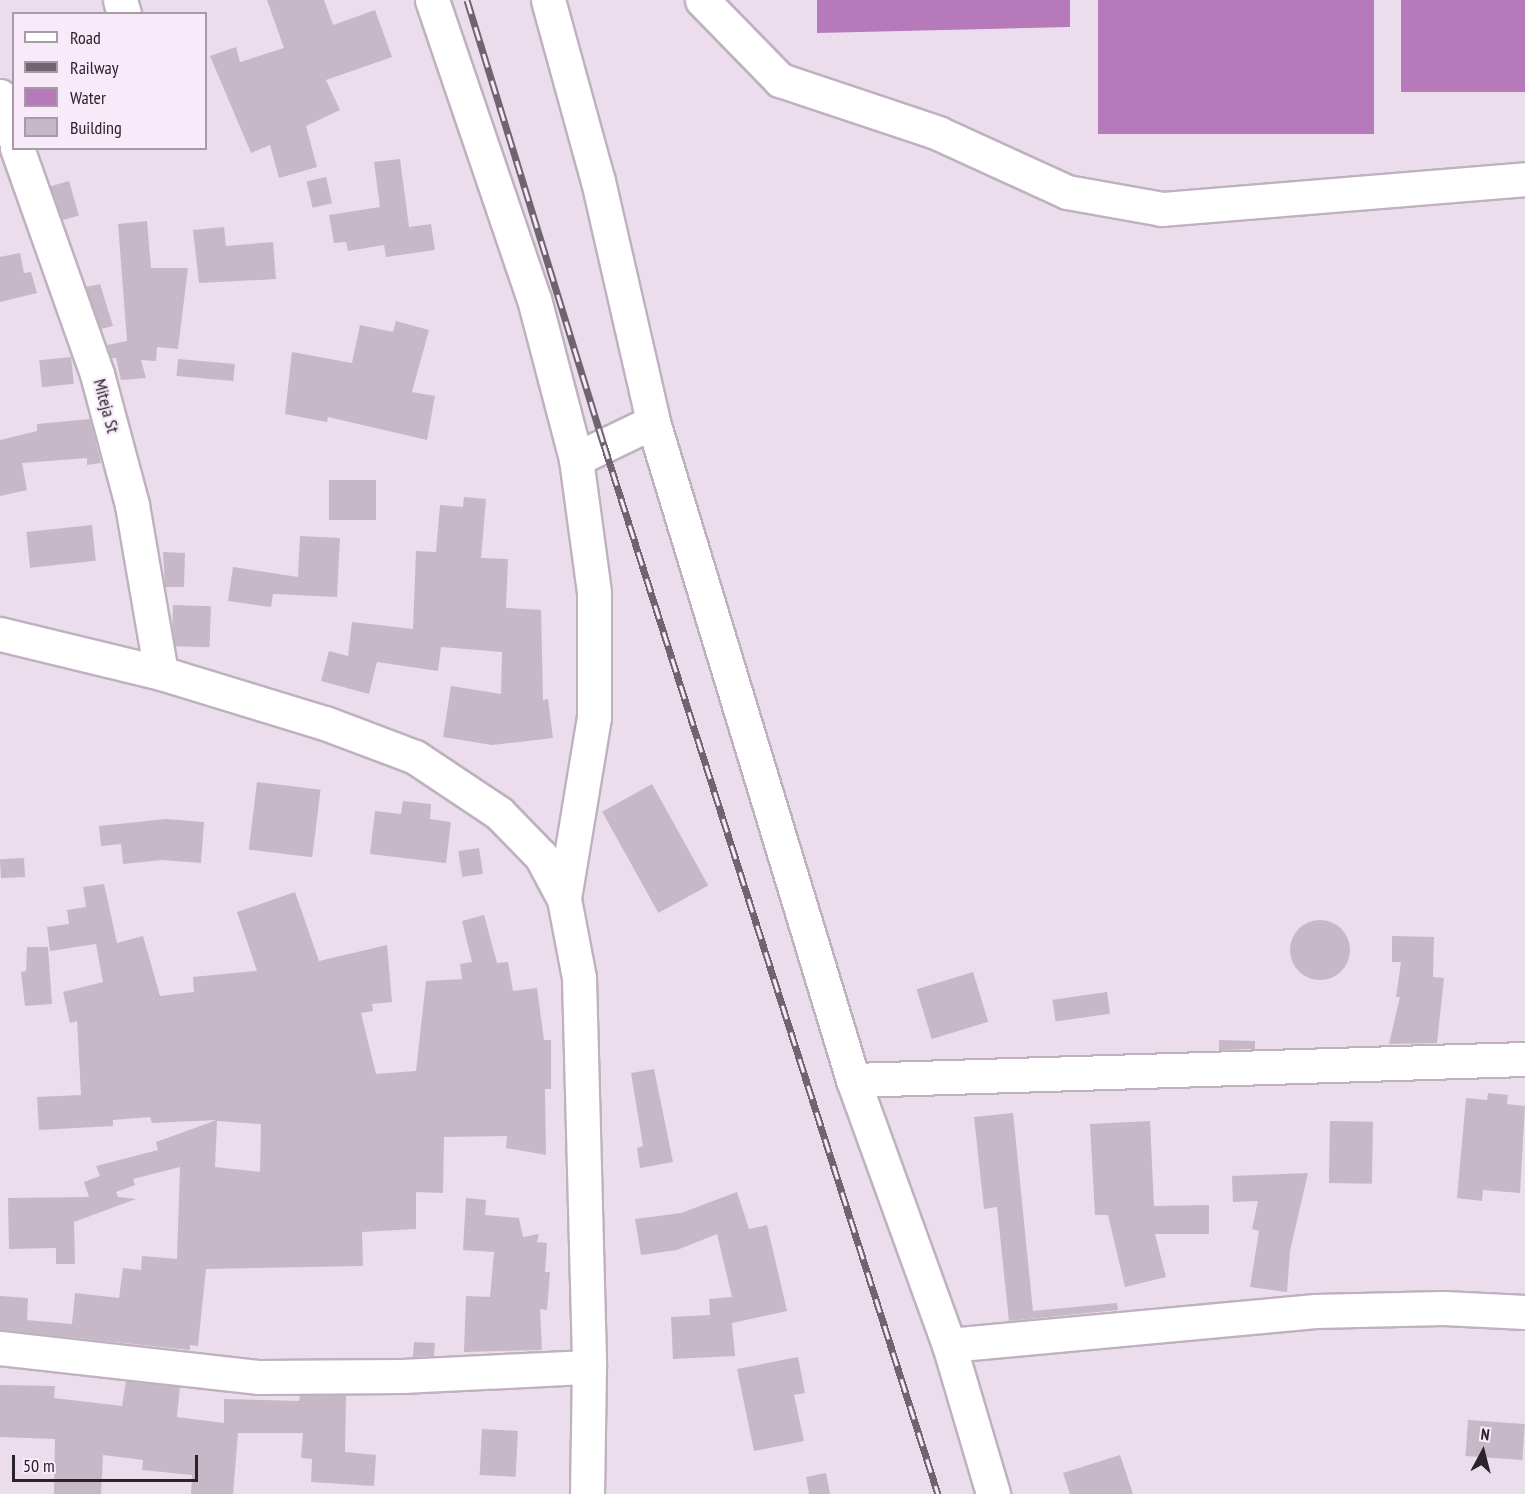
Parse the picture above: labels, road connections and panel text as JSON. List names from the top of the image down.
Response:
{
  "streets": {
    "street": ["Miteja St"]
  },
  "legend": [
    "Road",
    "Railway",
    "Water",
    "Building"
  ],
  "scale_bar": "50 m",
  "north": "top"
}
